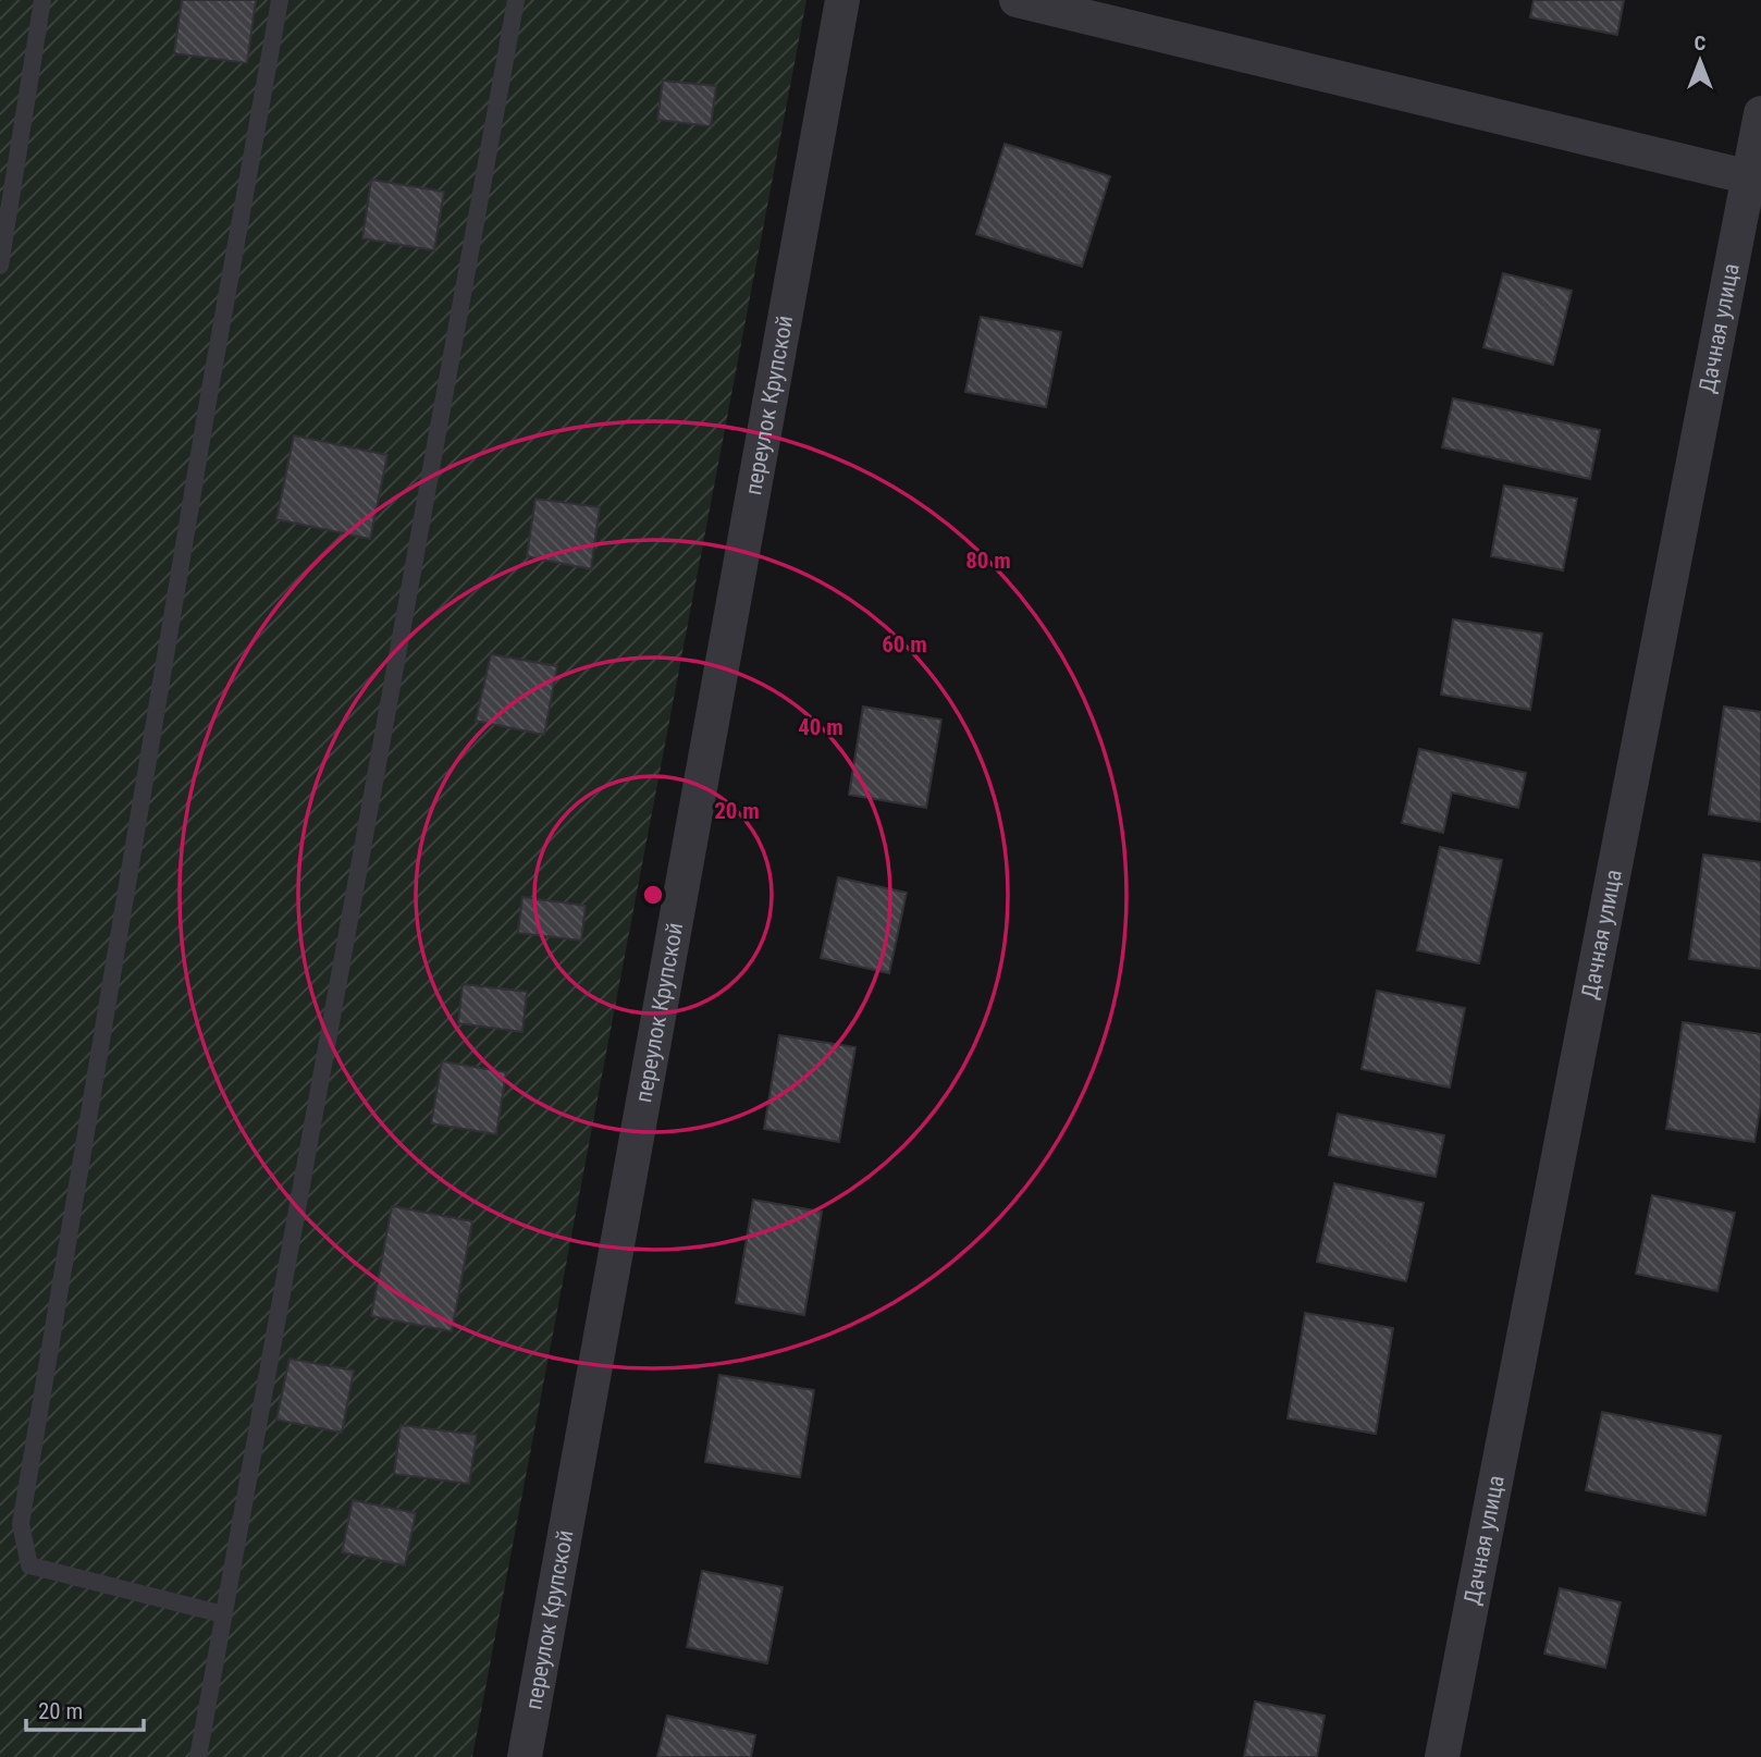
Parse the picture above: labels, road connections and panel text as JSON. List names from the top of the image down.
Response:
{
  "streets": {
    "street": ["Дачная улица", "переулок Крупской"]
  },
  "scale_bar": "20 m",
  "north": "top",
  "rings": [
    "80 m",
    "60 m",
    "40 m",
    "20 m"
  ]
}
